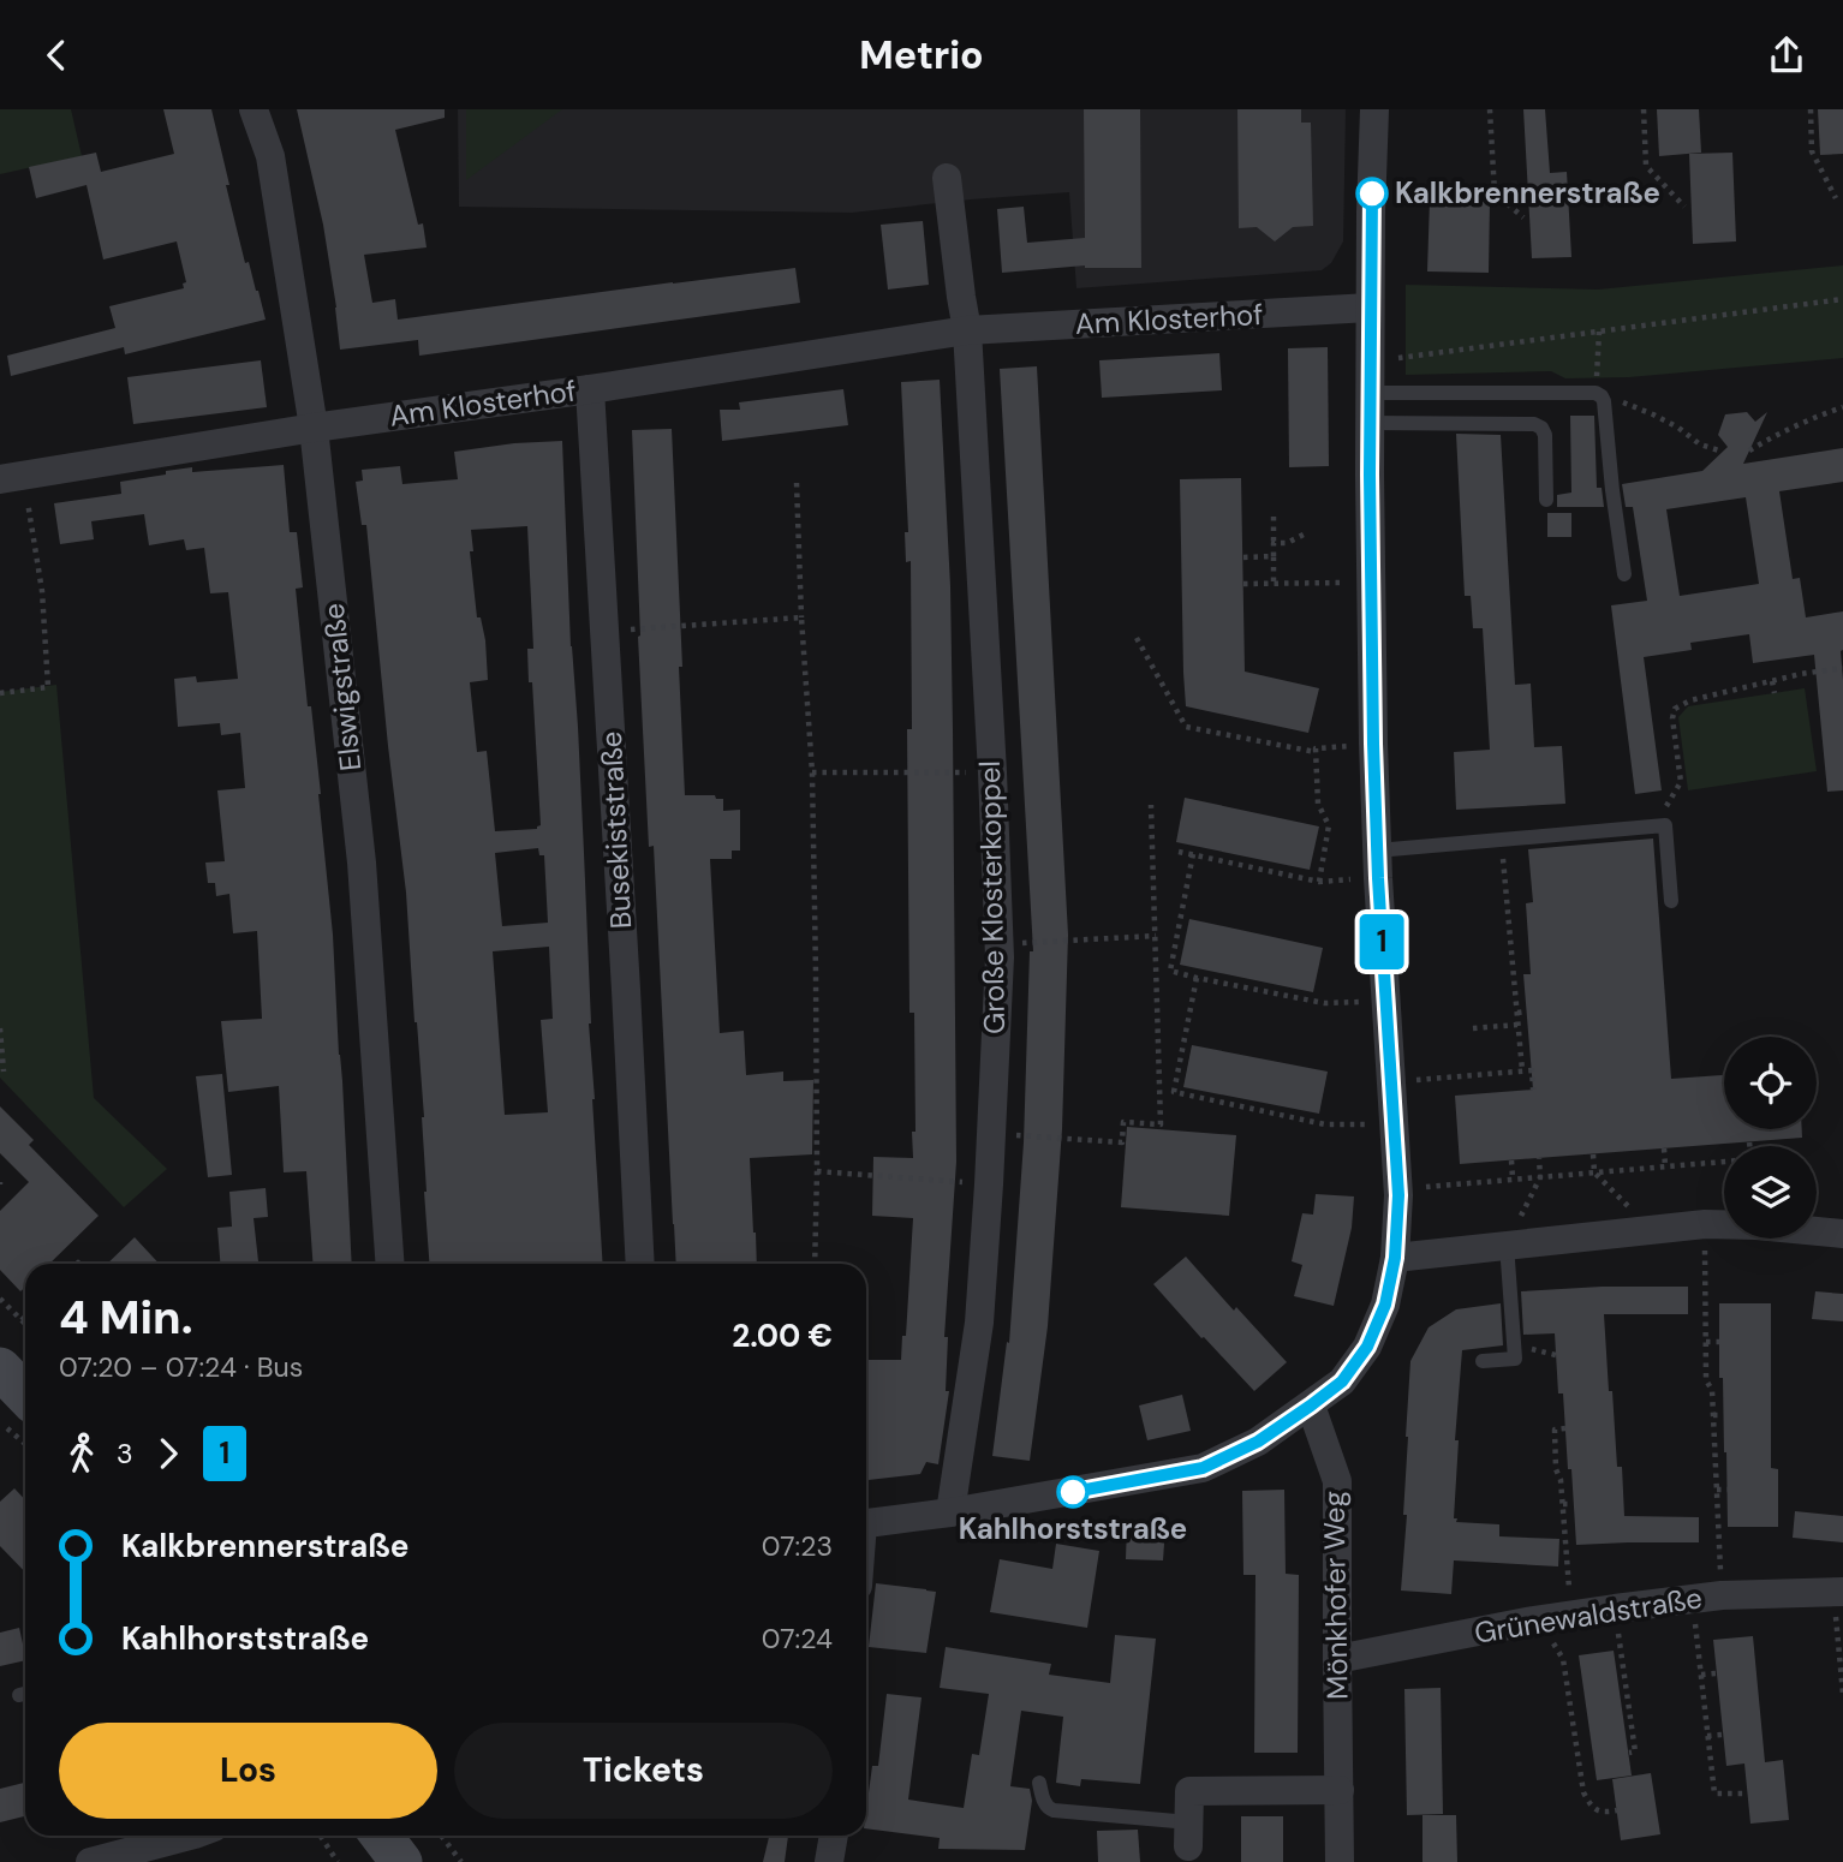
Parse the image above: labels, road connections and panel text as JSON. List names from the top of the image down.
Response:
{
  "streets": {
    "street": [
      "Am Klosterhof",
      "Elswigstraße",
      "Busekiststraße",
      "Große Klosterkoppel",
      "Mönkhofer Weg",
      "Grünewaldstraße"
    ]
  },
  "crossings": [
    ["Am Klosterhof", "Elswigstraße"],
    ["Am Klosterhof", "Busekiststraße"],
    ["Am Klosterhof", "Große Klosterkoppel"],
    ["Mönkhofer Weg", "Grünewaldstraße"]
  ],
  "places": ["Kalkbrennerstraße", "Kahlhorststraße"],
  "lines": ["bus line 1"],
  "page": {
    "header": "Metrio",
    "on_map": "1",
    "heading": ["4 Min.", "07:20 – 07:24 · Bus", "2.00 €"],
    "legs": ["3", "1"],
    "list": [
      {
        "name": "Kalkbrennerstraße",
        "value": "07:23"
      },
      {
        "name": "Kahlhorststraße",
        "value": "07:24"
      }
    ],
    "buttons": ["Los", "Tickets"]
  }
}
